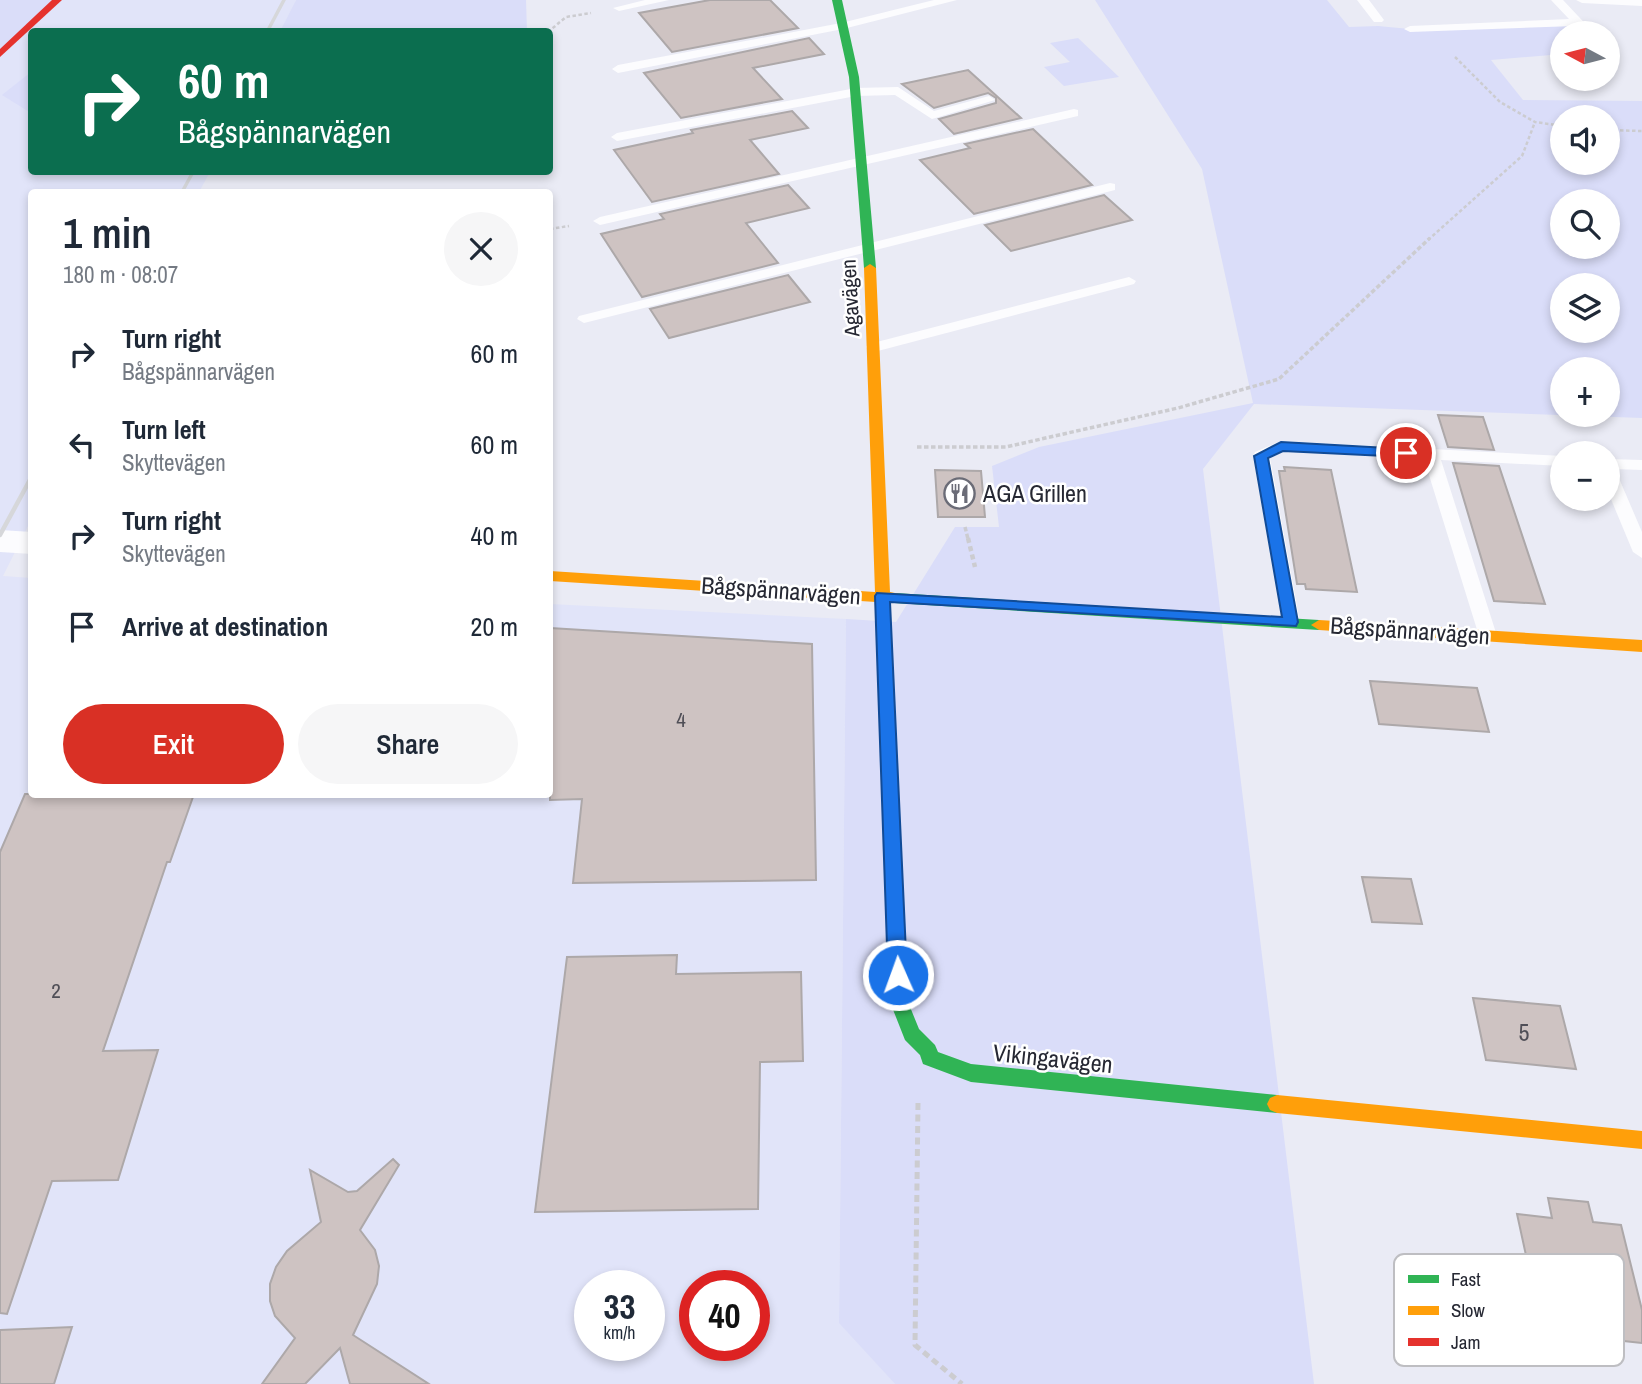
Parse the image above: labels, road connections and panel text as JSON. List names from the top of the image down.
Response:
{
  "streets": {
    "street": ["Agavägen", "Bågspännarvägen", "Vikingavägen"]
  },
  "crossings": [
    ["Agavägen", "Bågspännarvägen"]
  ],
  "places": {
    "restaurant": ["AGA Grillen"]
  },
  "house_numbers": ["4", "2", "5"],
  "legend": ["Fast", "Slow", "Jam"],
  "north": "left",
  "page": {
    "map_buttons": ["+", "−"],
    "turn": ["60 m", "Bågspännarvägen"],
    "heading": ["1 min", "180 m · 08:07"],
    "list": [
      {
        "name": "Turn right",
        "note": "Bågspännarvägen",
        "value": "60 m"
      },
      {
        "name": "Turn left",
        "note": "Skyttevägen",
        "value": "60 m"
      },
      {
        "name": "Turn right",
        "note": "Skyttevägen",
        "value": "40 m"
      },
      {
        "name": "Arrive at destination",
        "value": "20 m"
      }
    ],
    "buttons": ["Exit", "Share"],
    "speed": "33 km/h",
    "limit": "40"
  }
}
